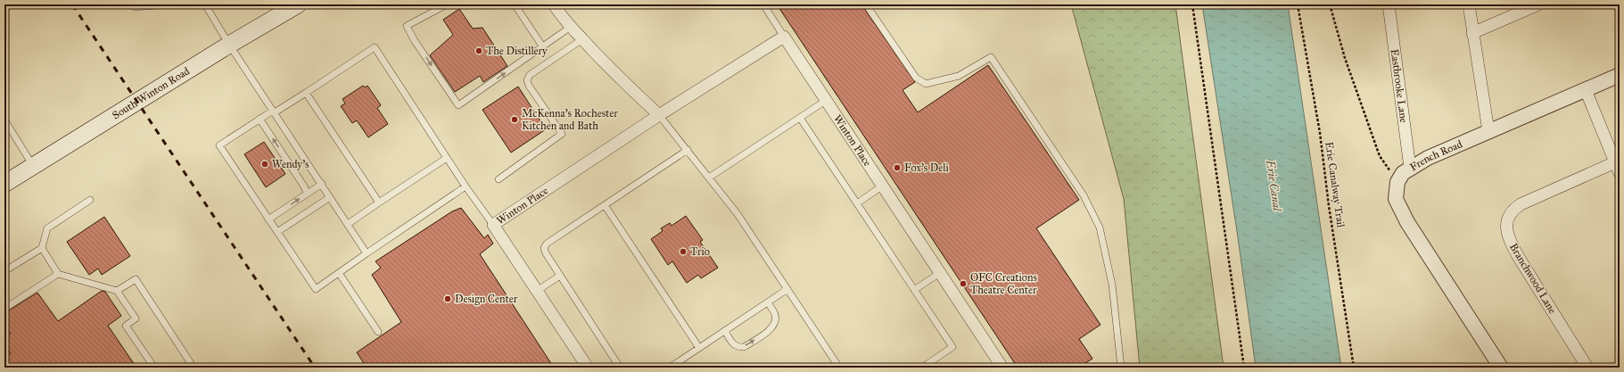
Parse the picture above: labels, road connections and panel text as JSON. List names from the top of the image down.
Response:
{
  "streets": {
    "main road": ["South Winton Road"],
    "street": [
      "Eastbrooke Lane",
      "Winton Place",
      "French Road",
      "Branchwood Lane"
    ],
    "path": ["Erie Canalway Trail"]
  },
  "crossings": [
    ["Eastbrooke Lane", "French Road"]
  ],
  "water": ["Erie Canal"],
  "places": [
    "The Distillery",
    "McKenna's Rochester Kitchen and Bath",
    "Wendy's",
    "Fox's Deli",
    "Trio",
    "OFC Creations Theatre Center",
    "Design Center"
  ]
}
